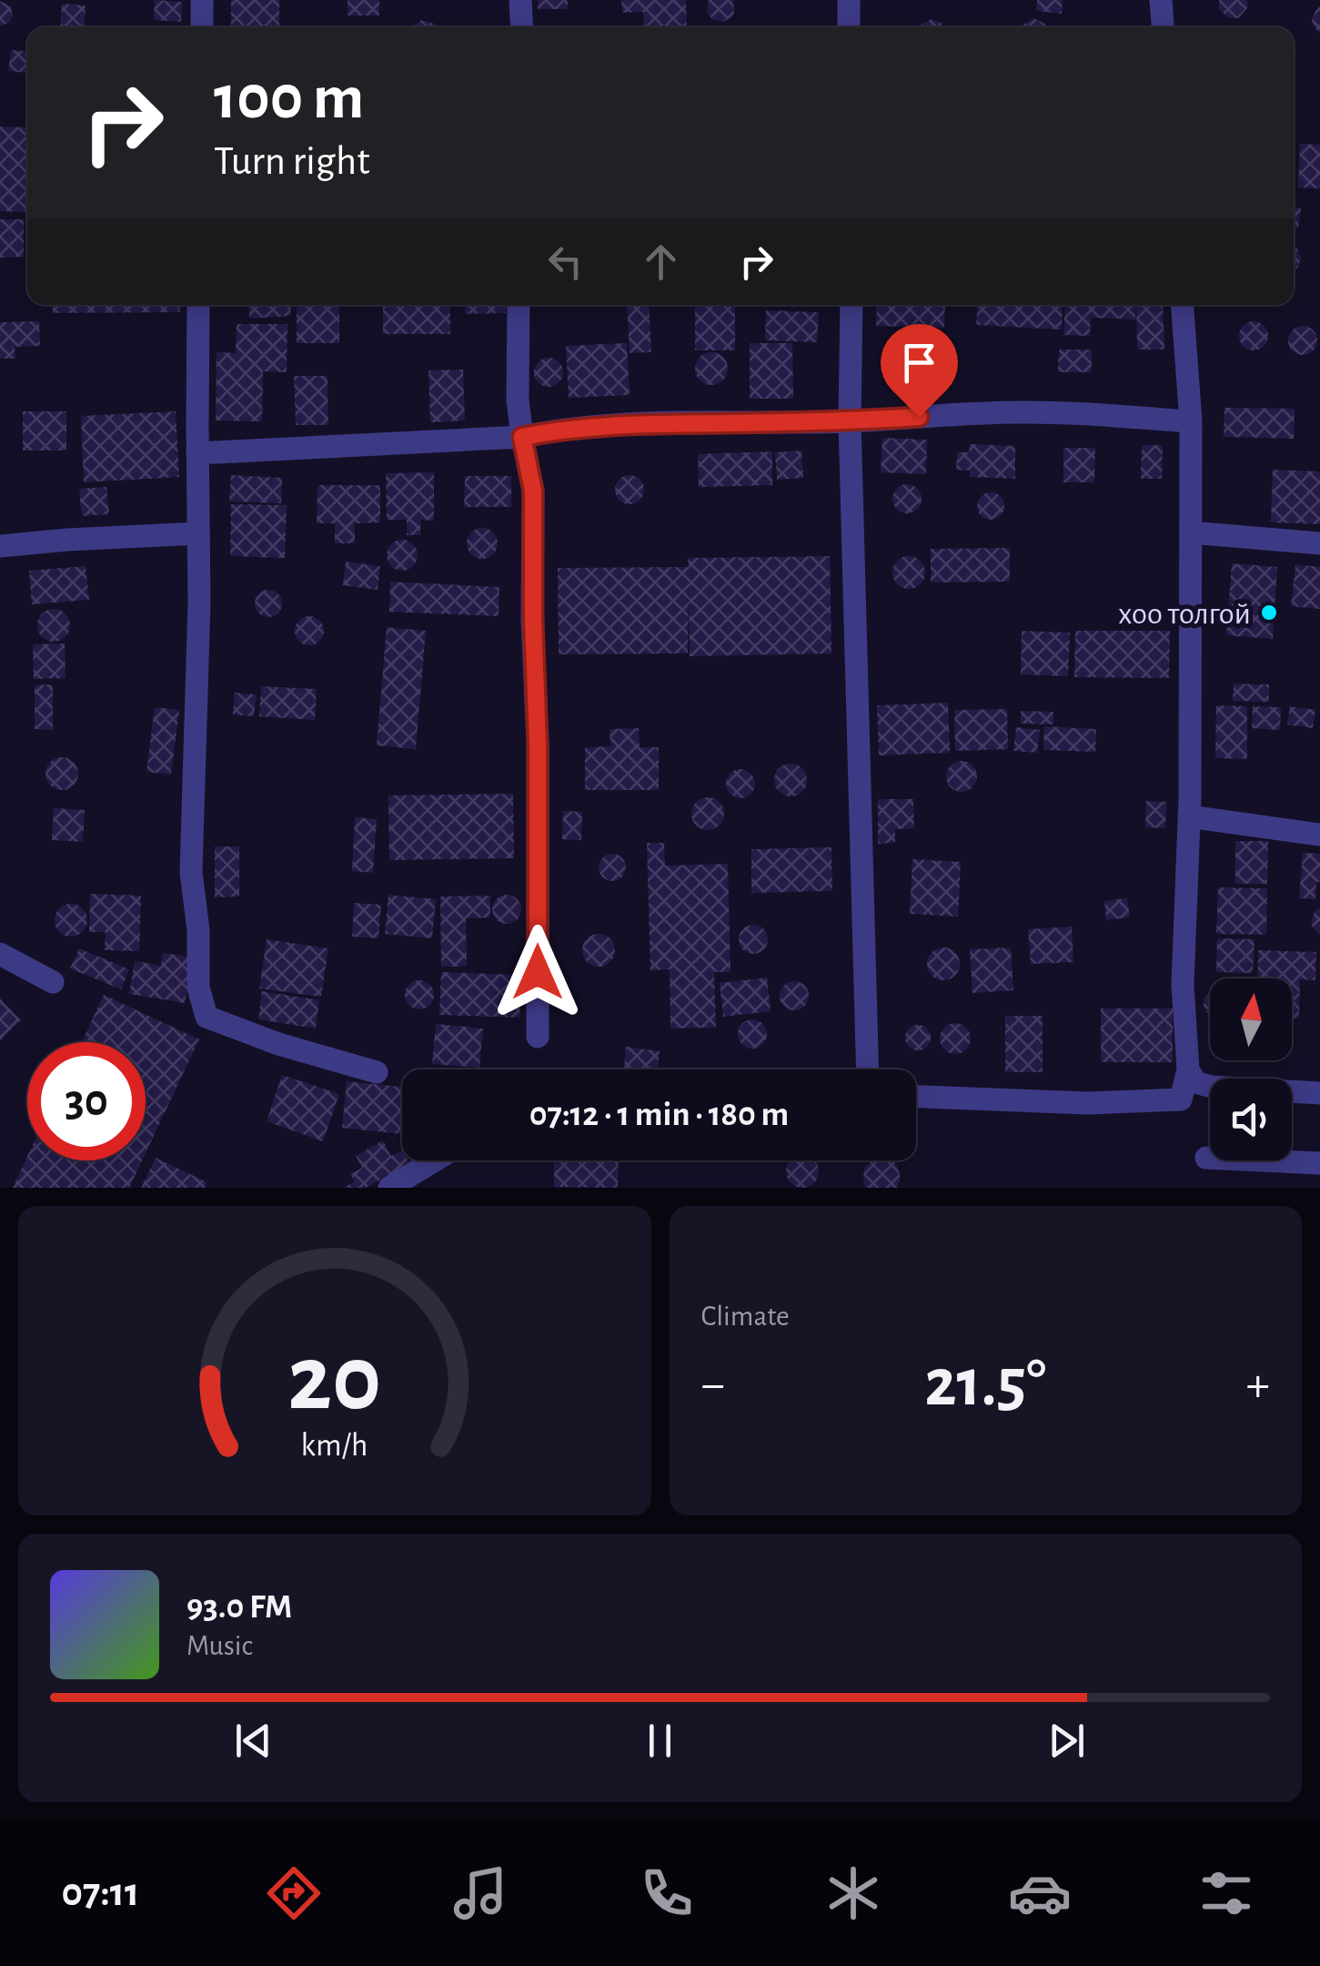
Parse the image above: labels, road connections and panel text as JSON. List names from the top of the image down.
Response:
{
  "places": ["хоо толгой"],
  "north": "top",
  "page": {
    "turn": ["100 m", "Turn right"],
    "limit": "30",
    "trip": "07:12 · 1 min · 180 m",
    "tile": "Climate",
    "heat": ["−", "21.5°", "+"],
    "song": ["93.0 FM", "Music"],
    "tabs": "07:11",
    "gauge": ["20", "km/h"]
  }
}
